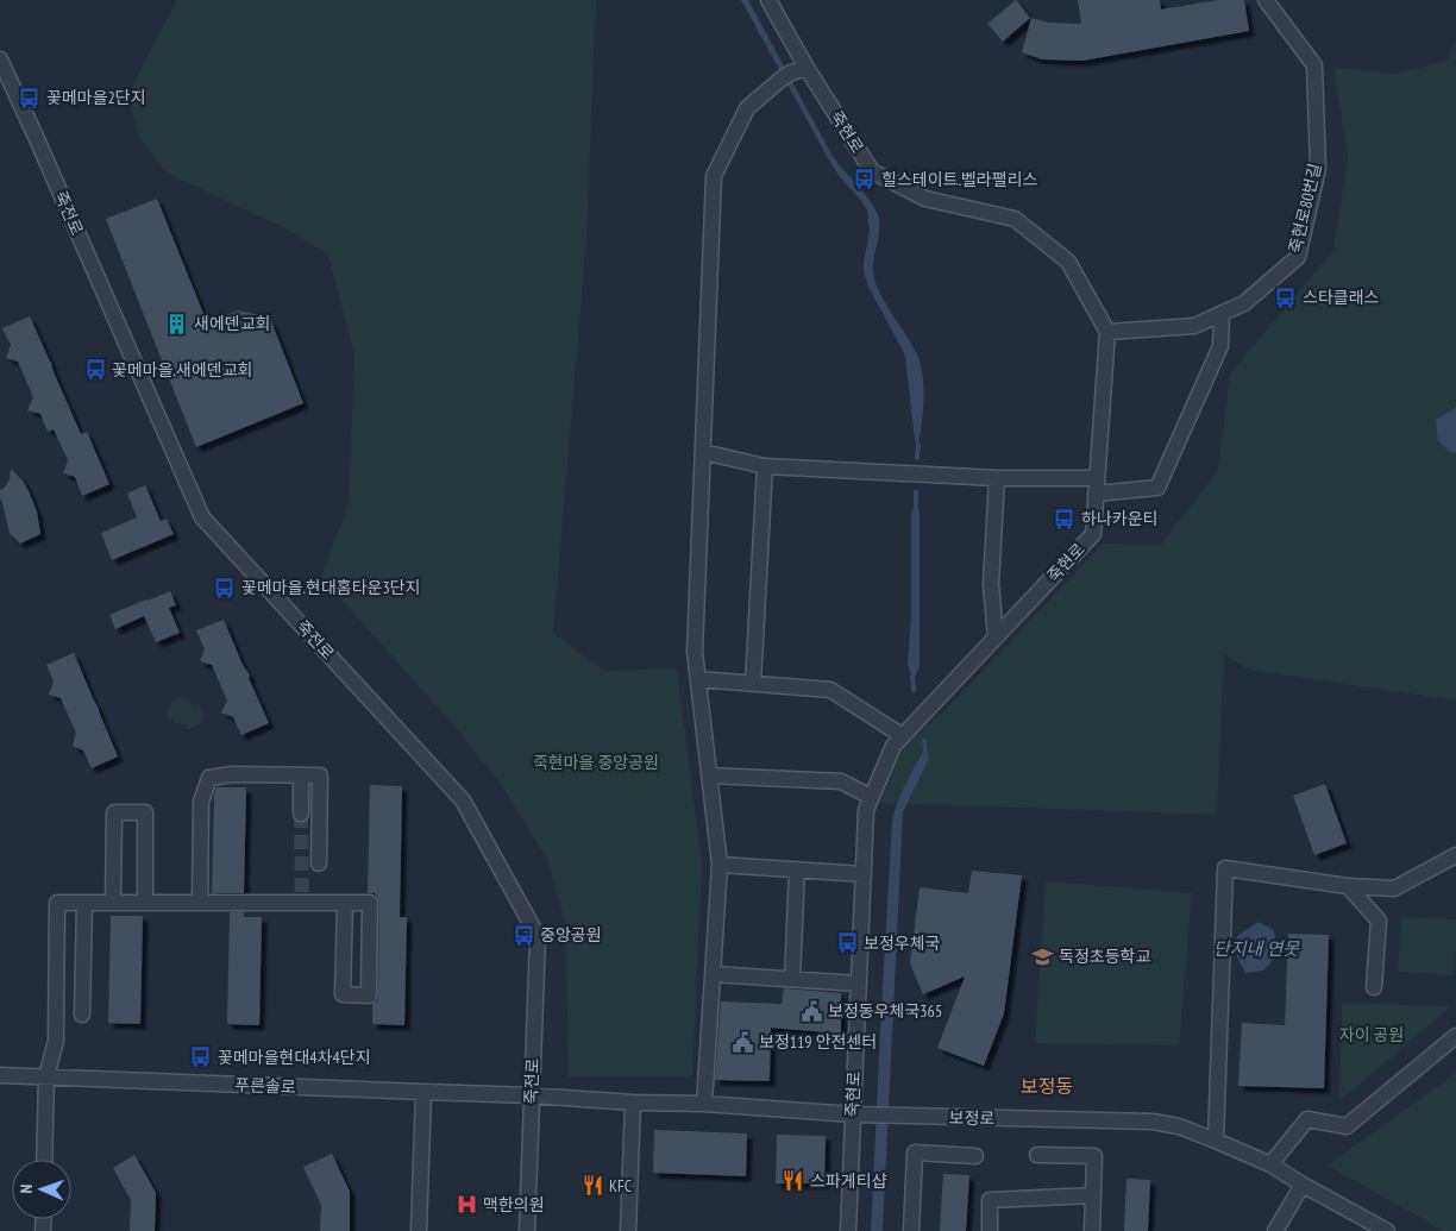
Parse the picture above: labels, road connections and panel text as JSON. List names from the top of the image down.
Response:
{
  "streets": {
    "street": [
      "죽현로",
      "죽현로80번길",
      "죽전로",
      "푸른솔로",
      "보정로"
    ]
  },
  "crossings": [
    ["죽현로", "죽현로80번길"],
    ["죽현로", "보정로"],
    ["죽전로", "푸른솔로"],
    ["죽전로", "보정로"],
    ["푸른솔로", "보정로"]
  ],
  "districts": ["보정동"],
  "water": ["단지내 연못"],
  "parks": ["죽현마을 중앙공원", "자이 공원"],
  "places": {
    "bus stop": [
      "꽃메마을2단지",
      "힐스테이트.벨라팰리스",
      "스타클래스",
      "꽃메마을.새에덴교회",
      "하나카운티",
      "꽃메마을.현대홈타운3단지",
      "중앙공원",
      "보정우체국",
      "꽃메마을현대4차4단지"
    ],
    "building": ["새에덴교회"],
    "school or university": ["독정초등학교"],
    "public building": ["보정동우체국365", "보정119 안전센터"],
    "restaurant": ["스파게티샵", "KFC"],
    "hospital": ["맥한의원"]
  },
  "north": "left"
}
